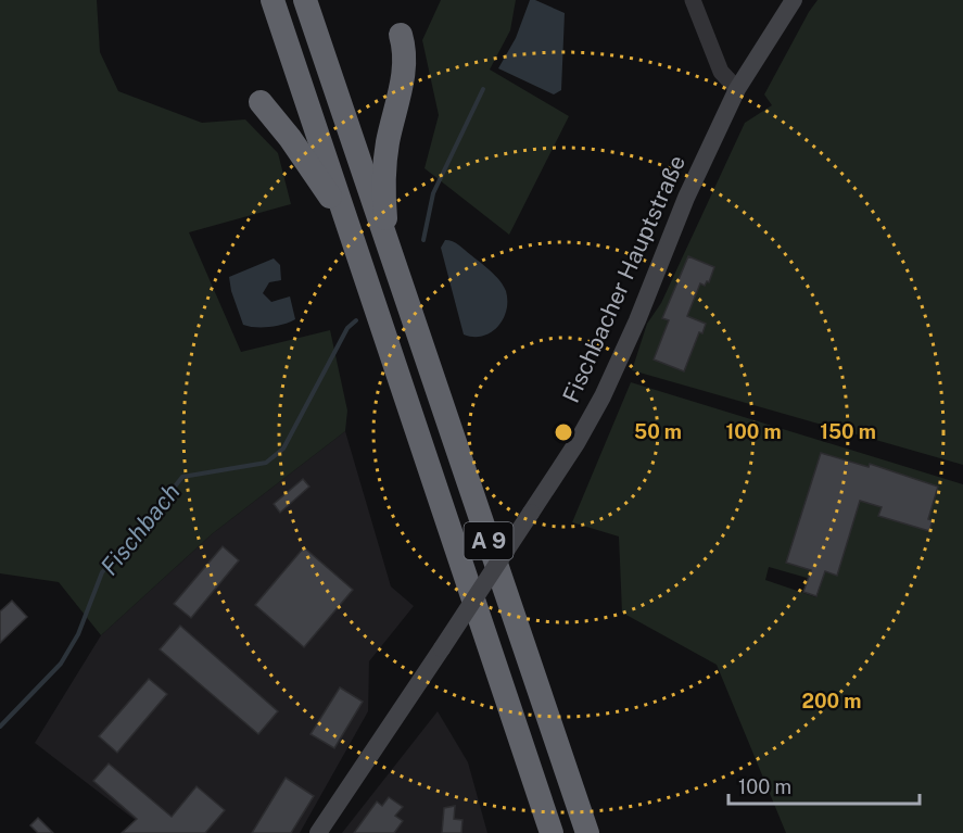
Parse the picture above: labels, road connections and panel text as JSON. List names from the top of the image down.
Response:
{
  "streets": {
    "highway": ["A 9"],
    "main road": ["Fischbacher Hauptstraße"]
  },
  "water": ["Fischbach"],
  "scale_bar": "100 m",
  "rings": [
    "50 m",
    "100 m",
    "150 m",
    "200 m"
  ]
}
